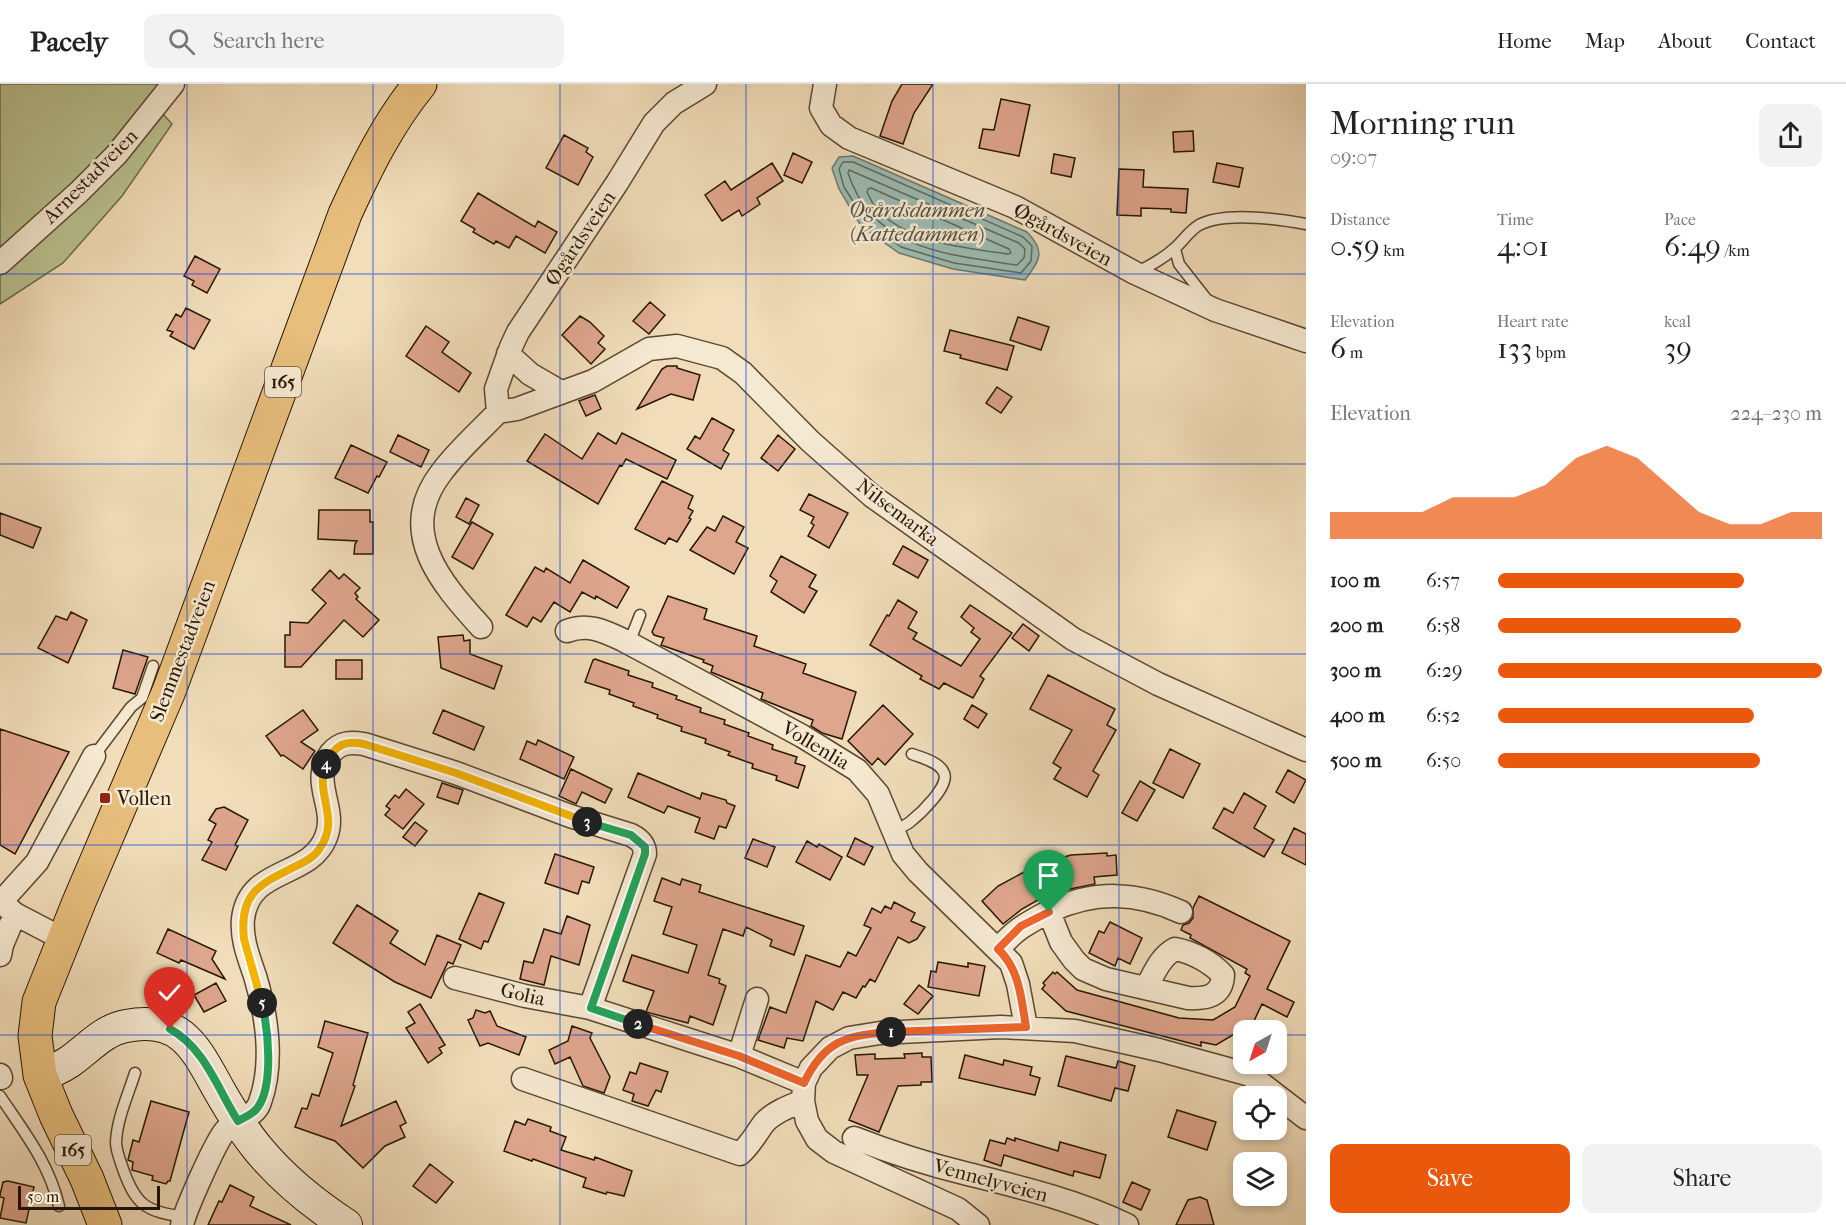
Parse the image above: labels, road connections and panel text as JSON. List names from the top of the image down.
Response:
{
  "streets": {
    "main road": ["165", "Slemmestadveien"],
    "street": [
      "Arnestadveien",
      "Øgårdsveien",
      "Nilsemarka",
      "Vollenlia",
      "Golia",
      "Vennelyveien"
    ]
  },
  "water": ["Øgårdsdammen (Kattedammen)"],
  "places": {
    "transit": ["Vollen"]
  },
  "scale_bar": "50 m",
  "north": "bottom left",
  "page": {
    "header": "Pacely",
    "search": "Search here",
    "nav": [
      "Home",
      "Map",
      "About",
      "Contact"
    ],
    "heading": ["Morning run", "09:07"],
    "stats": [
      ["Distance", "0.59 km"],
      ["Time", "4:01"],
      ["Pace", "6:49 /km"],
      ["Elevation", "6 m"],
      ["Heart rate", "133 bpm"],
      ["kcal", "39"]
    ],
    "chart": ["Elevation", "224–230 m"],
    "list": [
      {
        "name": "100 m",
        "note": "6:57"
      },
      {
        "name": "200 m",
        "note": "6:58"
      },
      {
        "name": "300 m",
        "note": "6:29"
      },
      {
        "name": "400 m",
        "note": "6:52"
      },
      {
        "name": "500 m",
        "note": "6:50"
      }
    ],
    "pins": [
      "4",
      "3",
      "5",
      "2",
      "1"
    ],
    "buttons": ["Save", "Share"],
    "scale": "50 m"
  }
}
